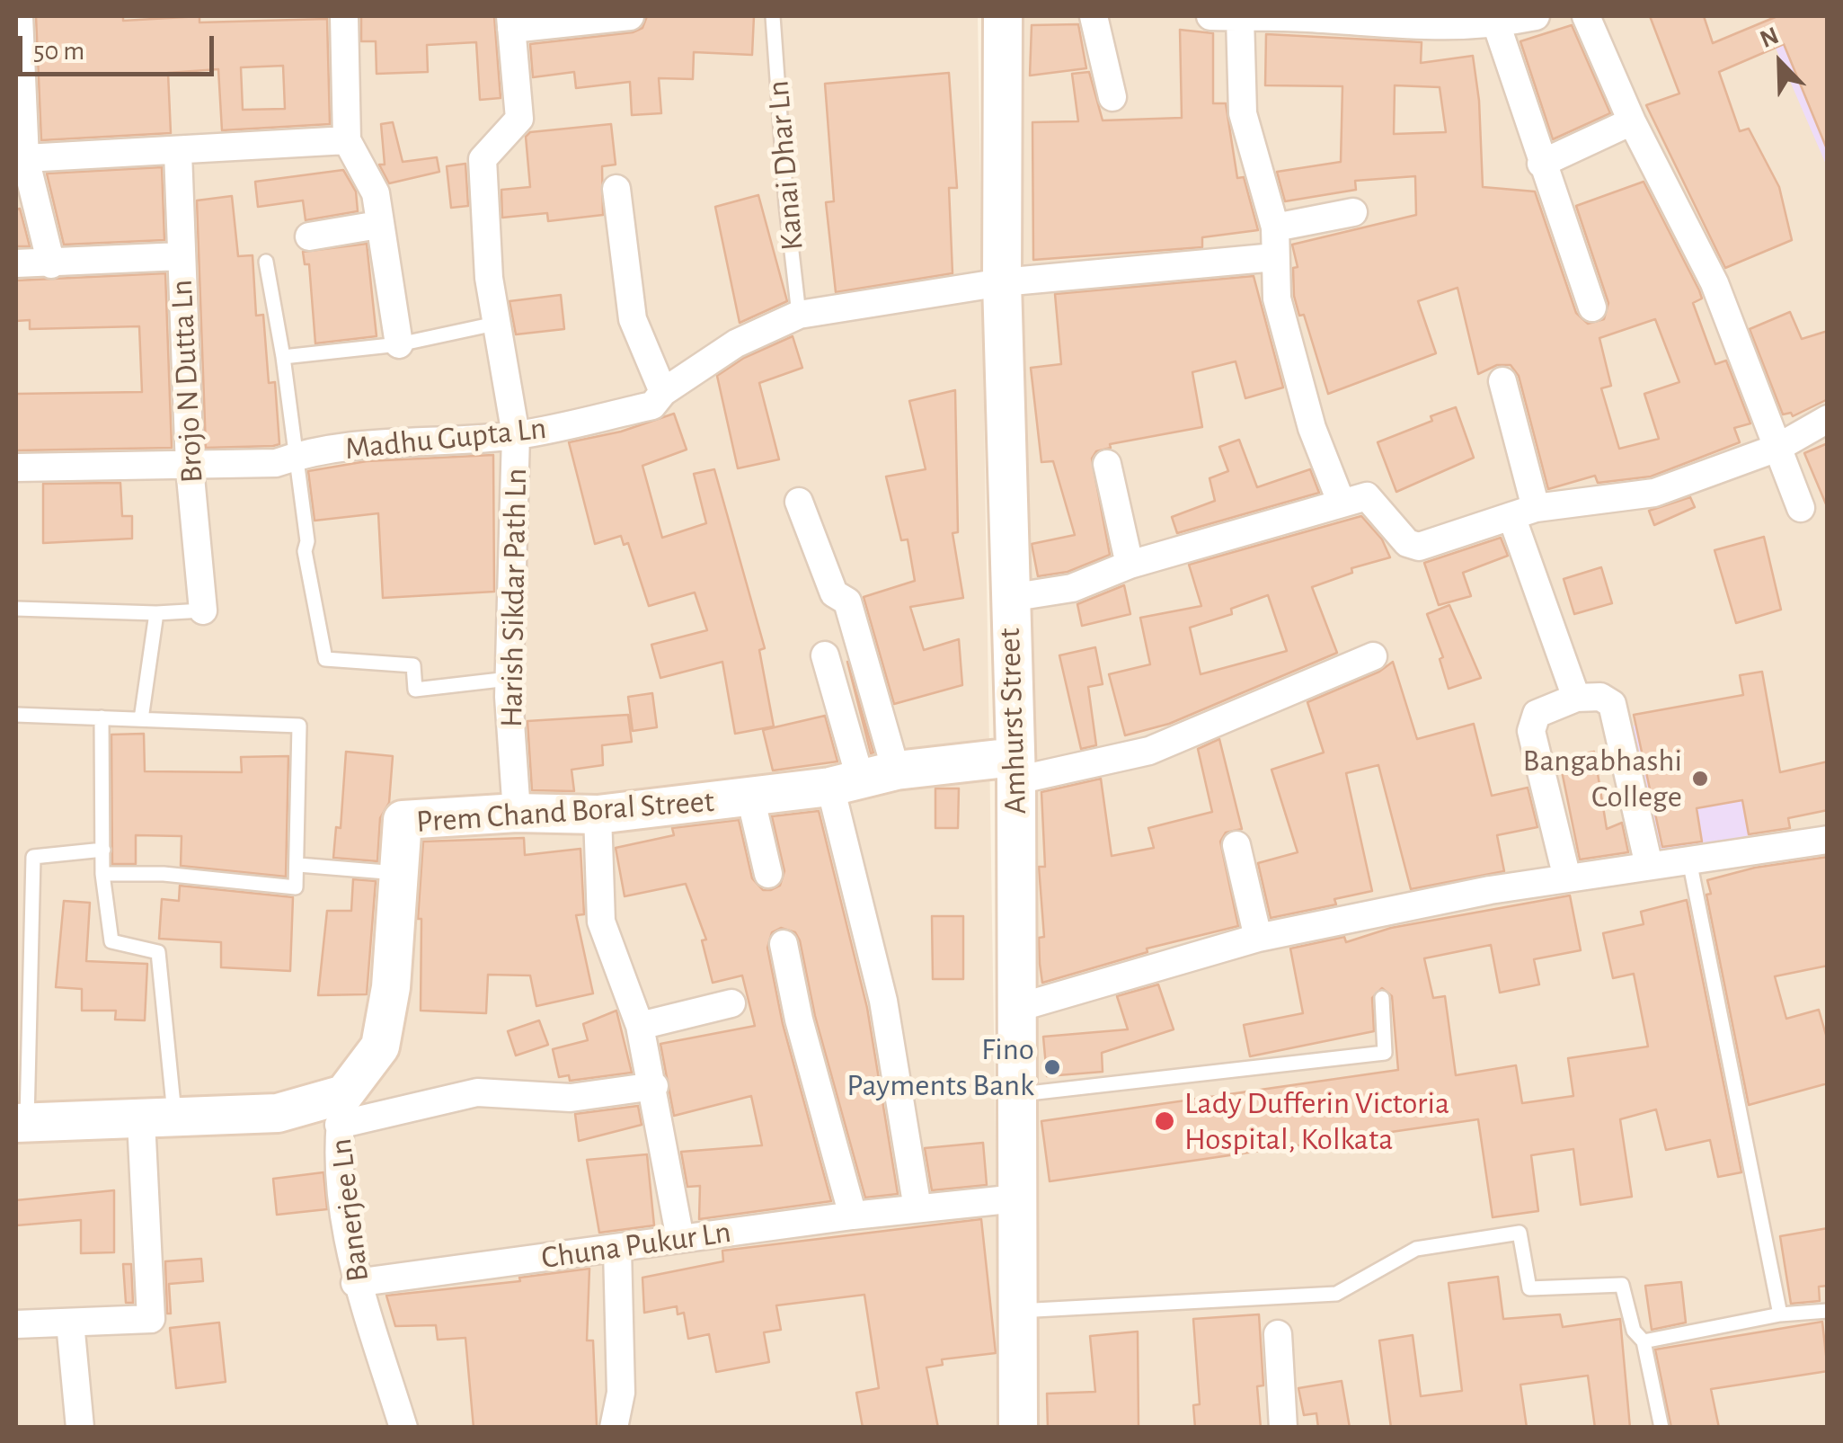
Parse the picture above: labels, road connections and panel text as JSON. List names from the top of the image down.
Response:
{
  "streets": {
    "main road": ["Amhurst Street", "Prem Chand Boral Street"],
    "street": [
      "Brojo N Dutta Ln",
      "Madhu Gupta Ln",
      "Harish Sikdar Path Ln",
      "Banerjee Ln",
      "Chuna Pukur Ln"
    ],
    "lane": ["Kanai Dhar Ln"]
  },
  "crossings": [
    ["Kanai Dhar Ln", "Madhu Gupta Ln"],
    ["Brojo N Dutta Ln", "Madhu Gupta Ln"],
    ["Madhu Gupta Ln", "Harish Sikdar Path Ln"],
    ["Madhu Gupta Ln", "Amhurst Street"],
    ["Harish Sikdar Path Ln", "Prem Chand Boral Street"],
    ["Amhurst Street", "Prem Chand Boral Street"],
    ["Amhurst Street", "Chuna Pukur Ln"],
    ["Prem Chand Boral Street", "Banerjee Ln"],
    ["Banerjee Ln", "Chuna Pukur Ln"]
  ],
  "places": ["Bangabhashi College", "Fino Payments Bank", "Lady Dufferin Victoria Hospital, Kolkata"],
  "scale_bar": "50 m",
  "north": "top left"
}
